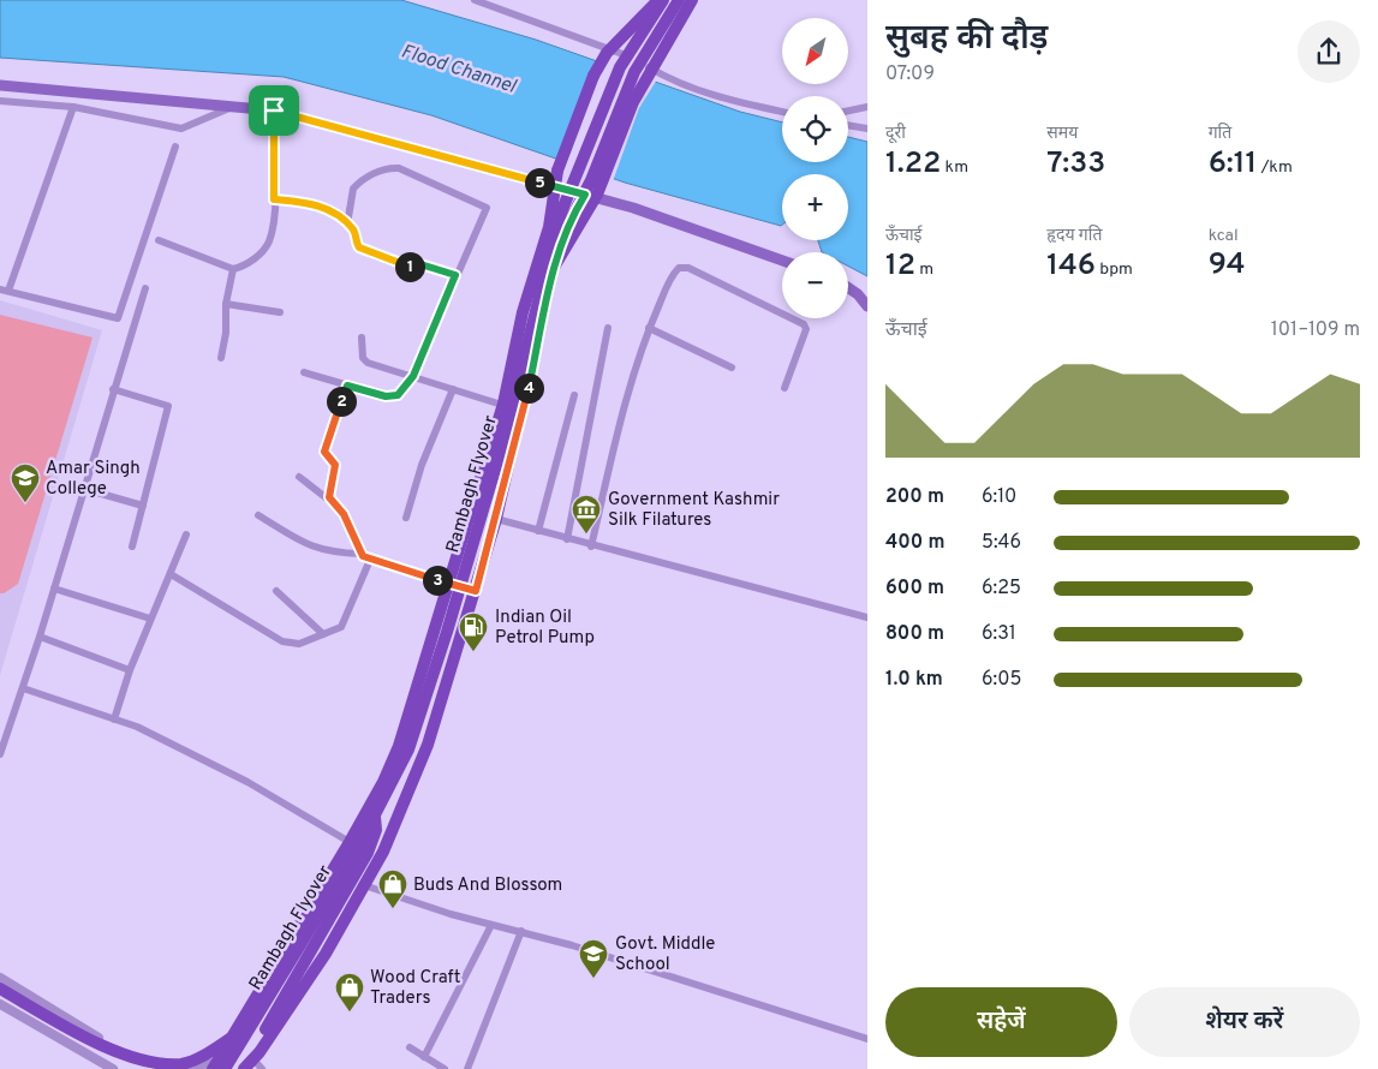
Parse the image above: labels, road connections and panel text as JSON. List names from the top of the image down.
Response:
{
  "streets": {
    "main road": ["Rambagh Flyover"]
  },
  "water": ["Flood Channel"],
  "places": {
    "school or university": ["Amar Singh College", "Govt. Middle School"],
    "museum": ["Government Kashmir Silk Filatures"],
    "fuel station": ["Indian Oil Petrol Pump"],
    "shop": ["Buds And Blossom", "Wood Craft Traders"]
  },
  "north": "bottom left",
  "page": {
    "heading": ["सुबह की दौड़", "07:09"],
    "map_buttons": ["+", "−"],
    "stats": [
      ["दूरी", "1.22 km"],
      ["समय", "7:33"],
      ["गति", "6:11 /km"],
      ["ऊँचाई", "12 m"],
      ["हृदय गति", "146 bpm"],
      ["kcal", "94"]
    ],
    "pins": [
      "5",
      "1",
      "4",
      "2",
      "3"
    ],
    "chart": ["ऊँचाई", "101–109 m"],
    "list": [
      {
        "name": "200 m",
        "note": "6:10"
      },
      {
        "name": "400 m",
        "note": "5:46"
      },
      {
        "name": "600 m",
        "note": "6:25"
      },
      {
        "name": "800 m",
        "note": "6:31"
      },
      {
        "name": "1.0 km",
        "note": "6:05"
      }
    ],
    "buttons": ["सहेजें", "शेयर करें"]
  }
}
